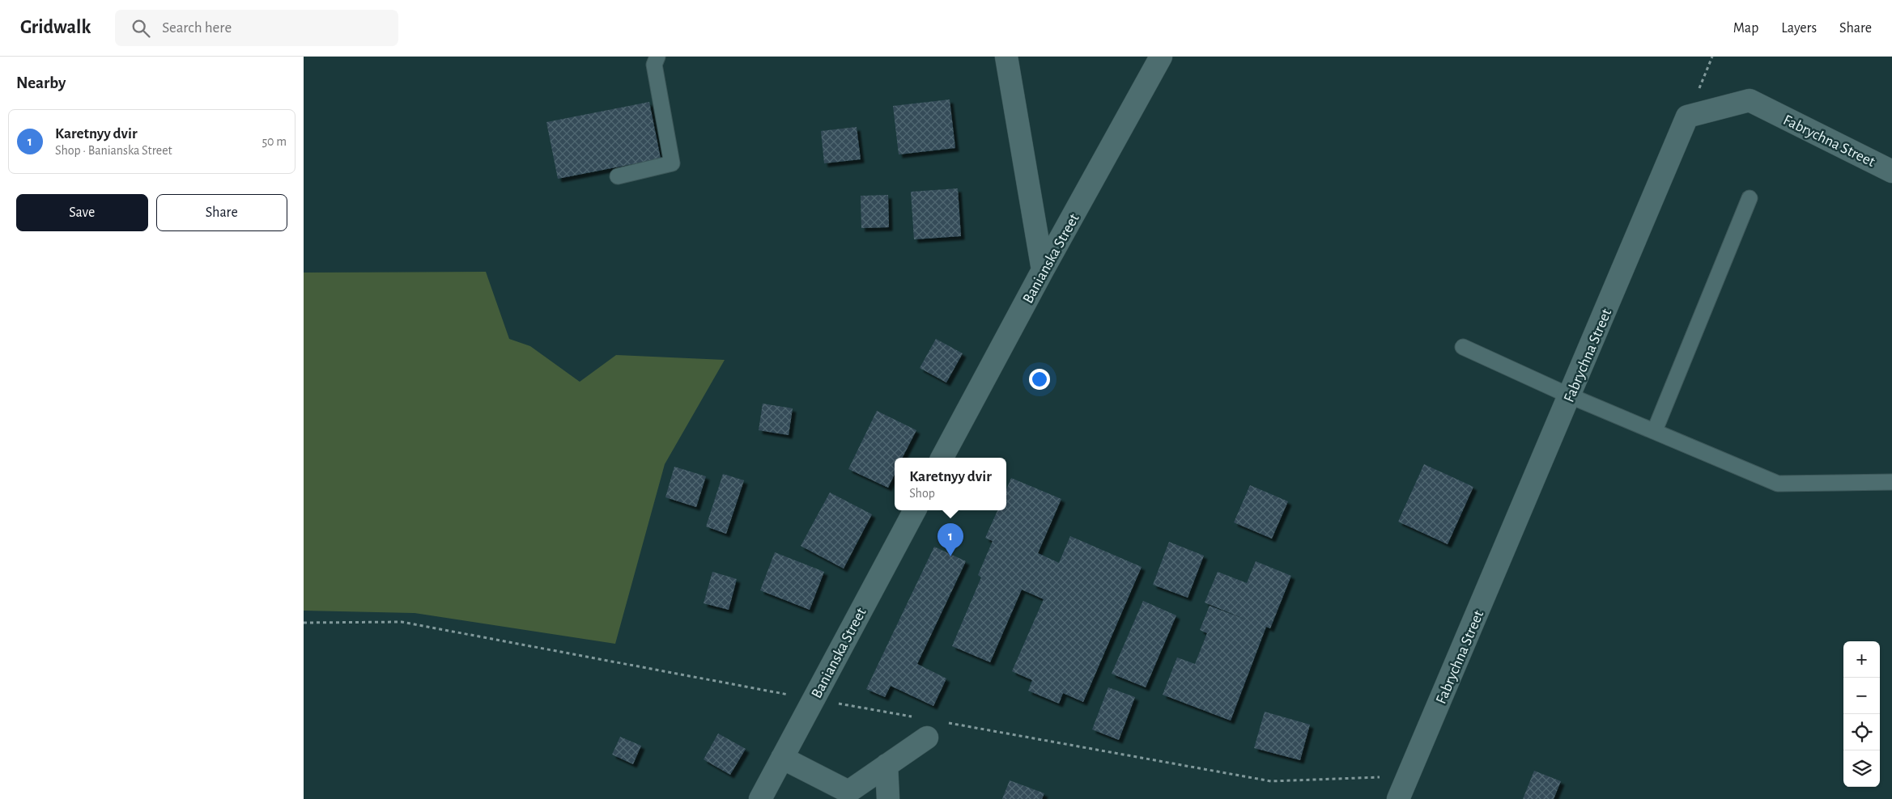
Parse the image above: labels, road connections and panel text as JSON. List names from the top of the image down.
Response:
{
  "streets": {
    "street": ["Fabrychna Street", "Banianska Street"]
  },
  "page": {
    "header": "Gridwalk",
    "search": "Search here",
    "nav": ["Map", "Layers", "Share"],
    "heading": "Nearby",
    "list": [
      {
        "mark": "1",
        "name": "Karetnyy dvir",
        "note": "Shop · Banianska Street",
        "value": "50 m"
      }
    ],
    "buttons": ["Save", "Share"],
    "popup": ["Karetnyy dvir", "Shop"],
    "pins": "1",
    "map_buttons": ["+", "−"]
  }
}
